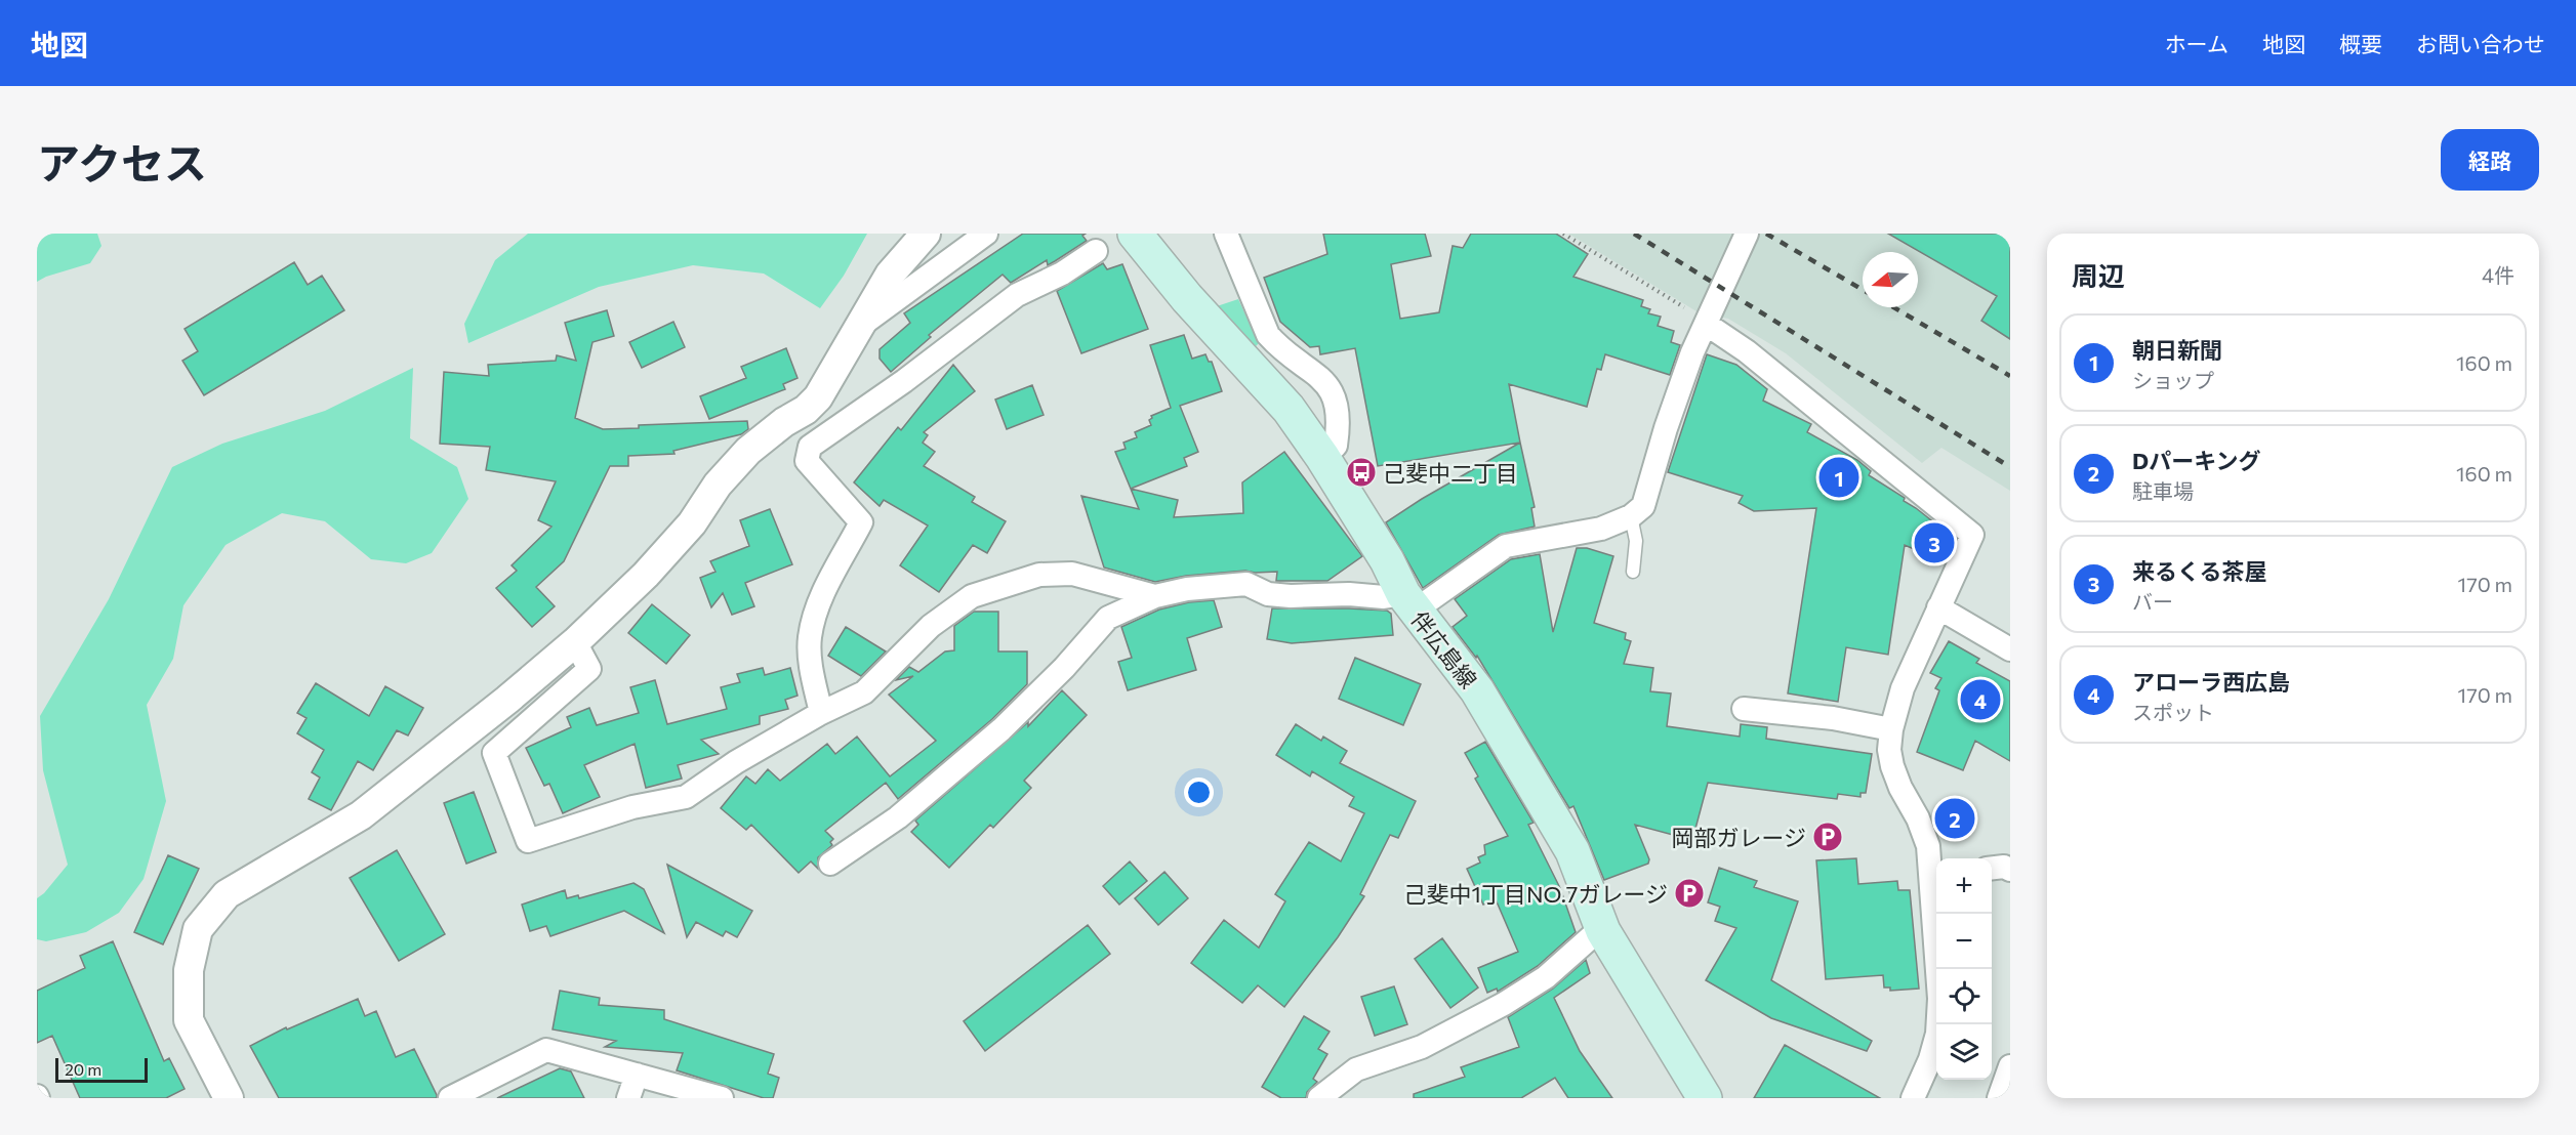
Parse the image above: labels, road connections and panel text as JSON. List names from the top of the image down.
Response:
{
  "streets": {
    "main road": ["伴広島線"]
  },
  "places": {
    "bus stop": ["己斐中二丁目"],
    "parking": ["岡部ガレージ", "己斐中1丁目NO.7ガレージ"]
  },
  "scale_bar": "20 m",
  "north": "left",
  "page": {
    "header": "地図",
    "nav": [
      "ホーム",
      "地図",
      "概要",
      "お問い合わせ"
    ],
    "title": "アクセス",
    "buttons": "経路",
    "heading": ["周辺", "4件"],
    "list": [
      {
        "mark": "1",
        "name": "朝日新聞",
        "note": "ショップ",
        "value": "160 m"
      },
      {
        "mark": "2",
        "name": "Dパーキング",
        "note": "駐車場",
        "value": "160 m"
      },
      {
        "mark": "3",
        "name": "来るくる茶屋",
        "note": "バー",
        "value": "170 m"
      },
      {
        "mark": "4",
        "name": "アローラ西広島",
        "note": "スポット",
        "value": "170 m"
      }
    ],
    "pins": [
      "1",
      "3",
      "4",
      "2"
    ],
    "map_buttons": ["+", "−"],
    "scale": "20 m"
  }
}
